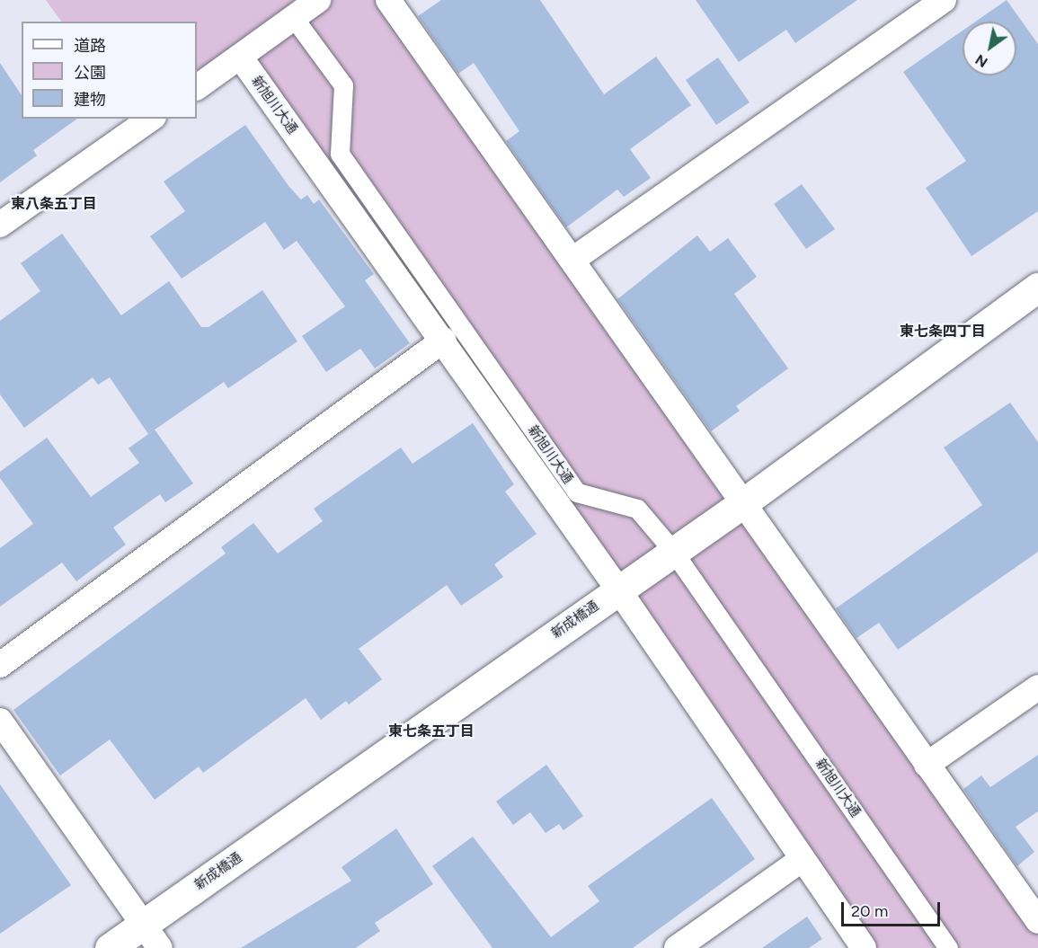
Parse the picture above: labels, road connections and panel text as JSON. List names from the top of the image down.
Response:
{
  "streets": {
    "street": ["新旭川大通", "新成橋通"]
  },
  "crossings": [
    ["新旭川大通", "新成橋通"]
  ],
  "districts": ["東八条五丁目", "東七条四丁目", "東七条五丁目"],
  "legend": ["道路", "公園", "建物"],
  "scale_bar": "20 m",
  "north": "bottom left"
}
